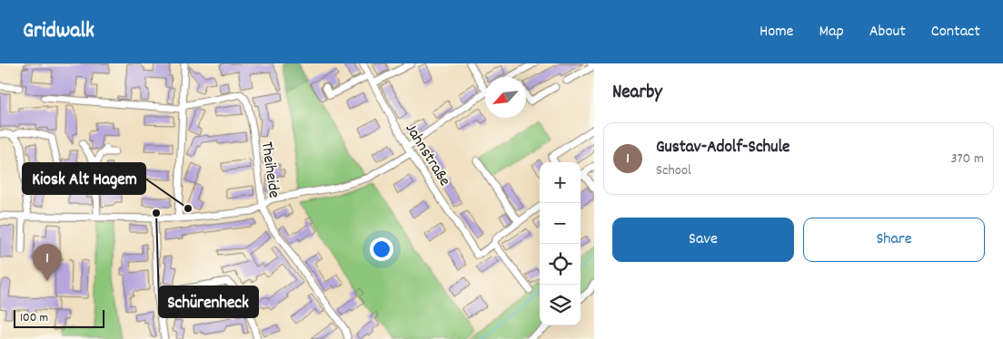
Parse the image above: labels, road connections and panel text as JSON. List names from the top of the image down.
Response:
{
  "streets": {
    "street": ["Jahnstraße", "Theiheide"]
  },
  "places": ["Kiosk Alt Hagem", "Schürenheck"],
  "scale_bar": "100 m",
  "north": "bottom left",
  "page": {
    "header": "Gridwalk",
    "nav": [
      "Home",
      "Map",
      "About",
      "Contact"
    ],
    "heading": "Nearby",
    "list": [
      {
        "mark": "1",
        "name": "Gustav-Adolf-Schule",
        "note": "School",
        "value": "370 m"
      }
    ],
    "map_buttons": ["+", "−"],
    "buttons": ["Save", "Share"],
    "pins": "1",
    "scale": "100 m"
  }
}
